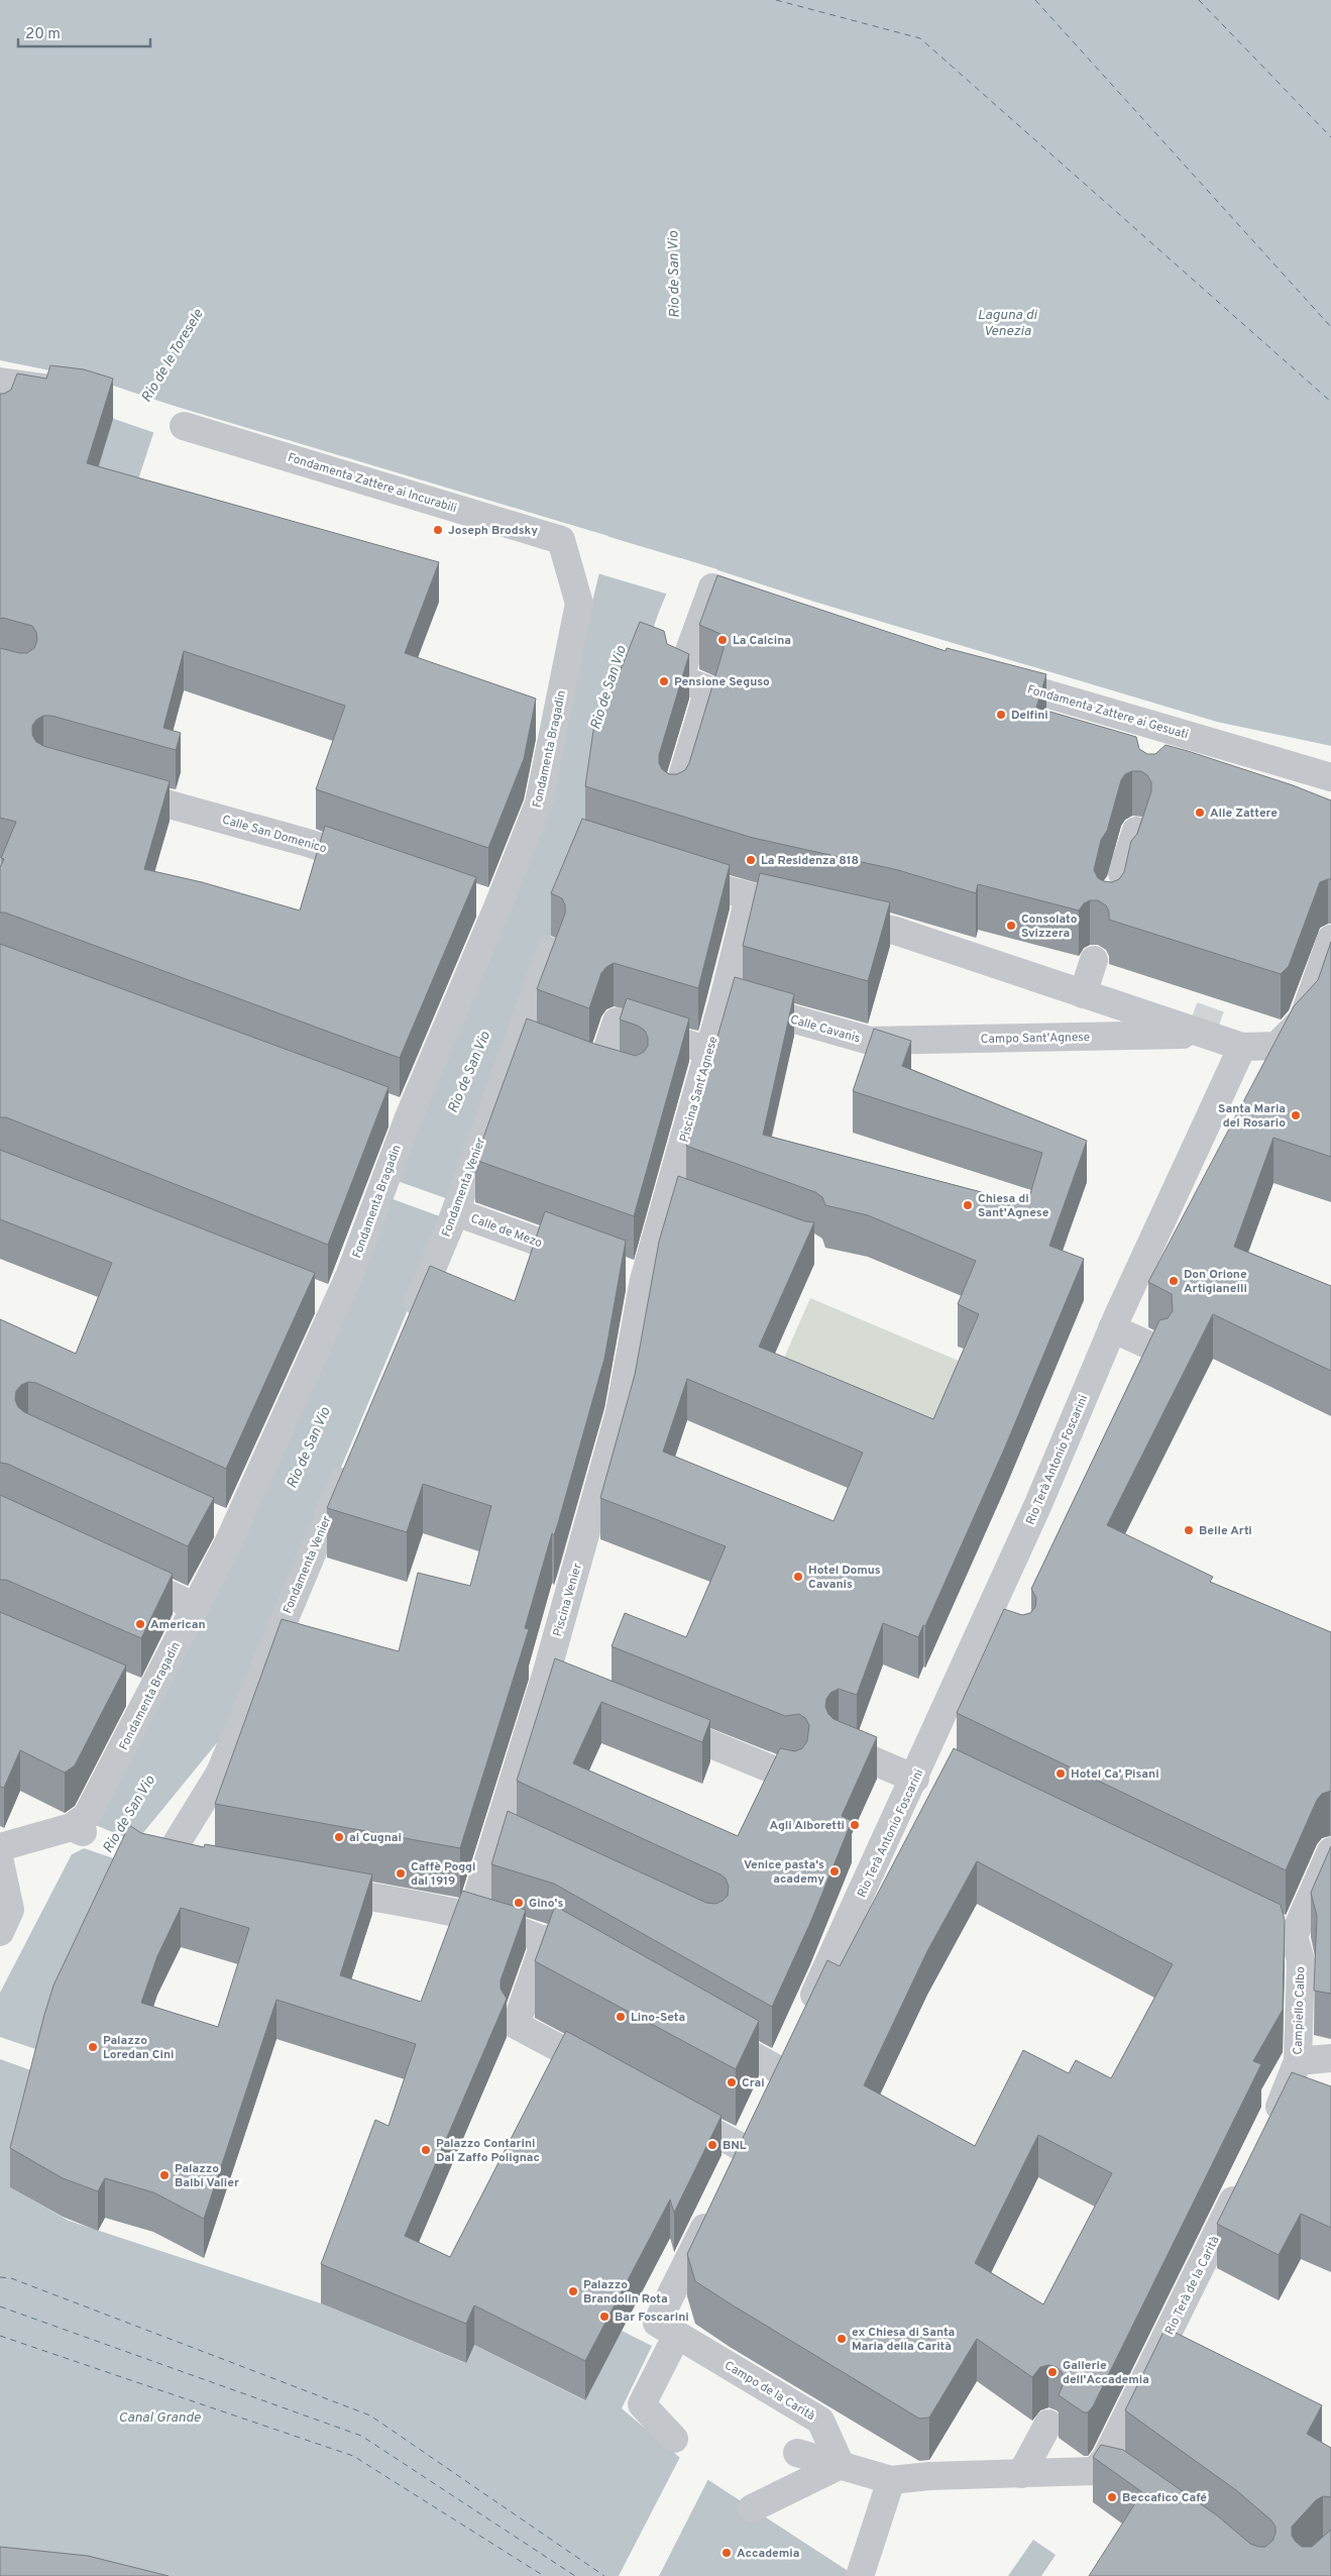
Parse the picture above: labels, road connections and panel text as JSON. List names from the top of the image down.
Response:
{
  "streets": {
    "street": [
      "Fondamenta Zattere ai Incurabili",
      "Fondamenta Zattere ai Gesuati",
      "Fondamenta Bragadin",
      "Calle San Domenico",
      "Calle Cavanis",
      "Campo Sant'Agnese",
      "Piscina Sant'Agnese",
      "Fondamenta Venier",
      "Calle de Mezo",
      "Rio Terà Antonio Foscarini",
      "Piscina Venier",
      "Campiello Calbo",
      "Rio Terà de la Carità",
      "Campo de la Carità"
    ]
  },
  "crossings": [
    ["Fondamenta Zattere ai Incurabili", "Fondamenta Bragadin"],
    ["Calle Cavanis", "Campo Sant'Agnese"],
    ["Calle Cavanis", "Piscina Sant'Agnese"],
    ["Campo Sant'Agnese", "Piscina Sant'Agnese"],
    ["Piscina Sant'Agnese", "Calle de Mezo"],
    ["Piscina Sant'Agnese", "Piscina Venier"],
    ["Fondamenta Venier", "Calle de Mezo"],
    ["Calle de Mezo", "Piscina Venier"]
  ],
  "water": [
    "Rio de San Vio",
    "Laguna di Venezia",
    "Rio de le Toresele",
    "Canal Grande"
  ],
  "places": [
    "Joseph Brodsky",
    "La Calcina",
    "Pensione Seguso",
    "Delfini",
    "Alle Zattere",
    "La Residenza 818",
    "Consolato Svizzera",
    "Santa Maria del Rosario",
    "Chiesa di Sant'Agnese",
    "Don Orione Artigianelli",
    "Belle Arti",
    "Hotel Domus Cavanis",
    "American",
    "Hotel Ca' Pisani",
    "Agli Alboretti",
    "ai Cugnai",
    "Venice pasta's academy",
    "Caffè Poggi dal 1919",
    "Gino's",
    "Lino-Seta",
    "Palazzo Loredan Cini",
    "Crai",
    "BNL",
    "Palazzo Contarini Dal Zaffo Polignac",
    "Palazzo Balbi Valier",
    "Palazzo Brandolin Rota",
    "Bar Foscarini",
    "ex Chiesa di Santa Maria della Carità",
    "Gallerie dell'Accademia",
    "Beccafico Café",
    "Accademia"
  ],
  "scale_bar": "20 m"
}
